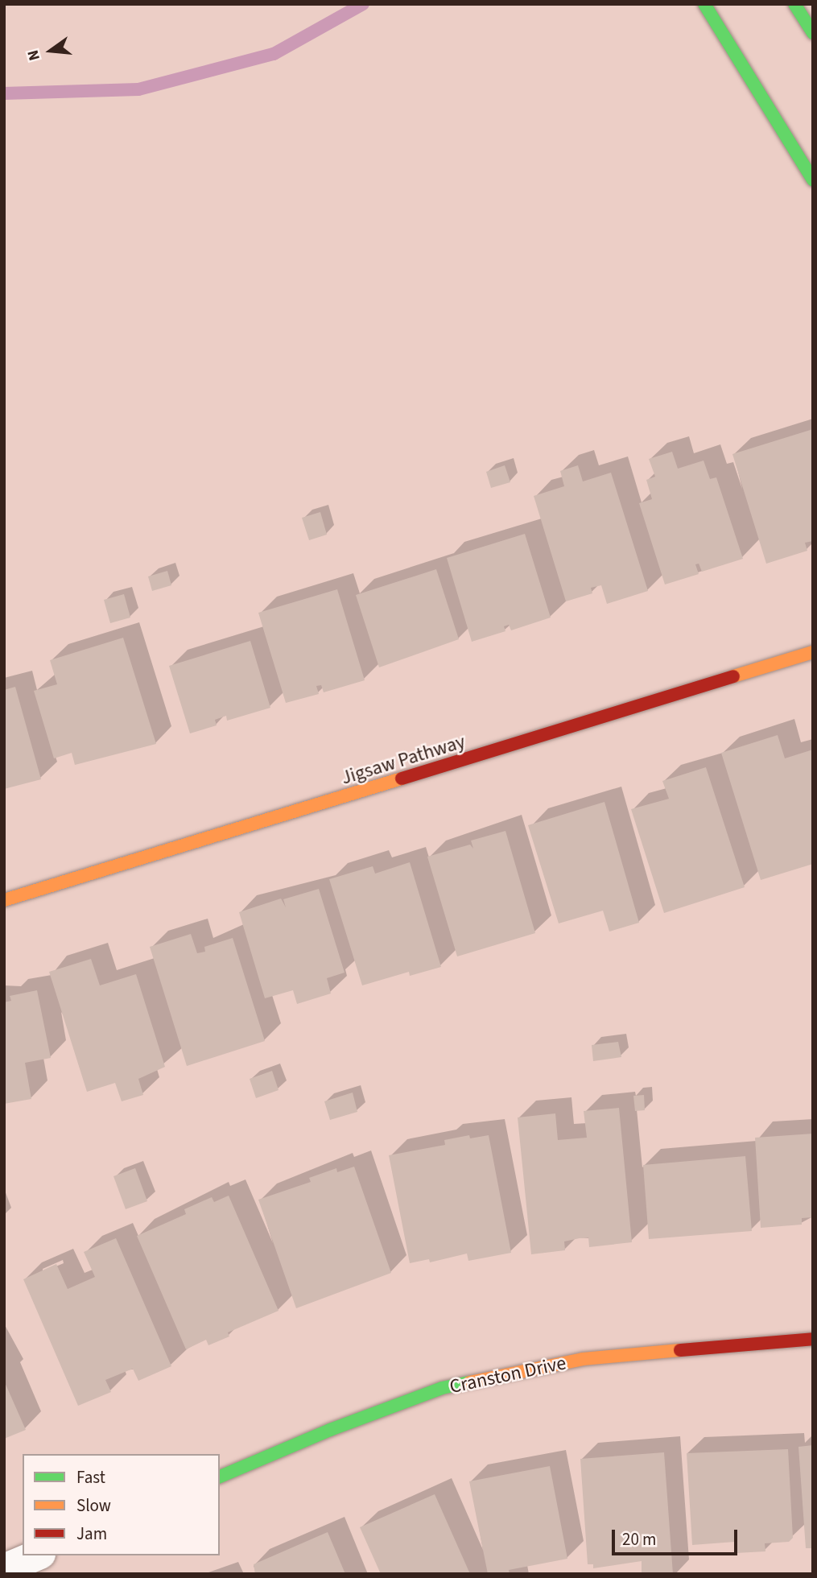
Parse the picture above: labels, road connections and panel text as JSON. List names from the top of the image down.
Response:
{
  "streets": {
    "street": ["Jigsaw Pathway", "Cranston Drive"]
  },
  "legend": ["Fast", "Slow", "Jam"],
  "scale_bar": "20 m",
  "north": "left"
}
